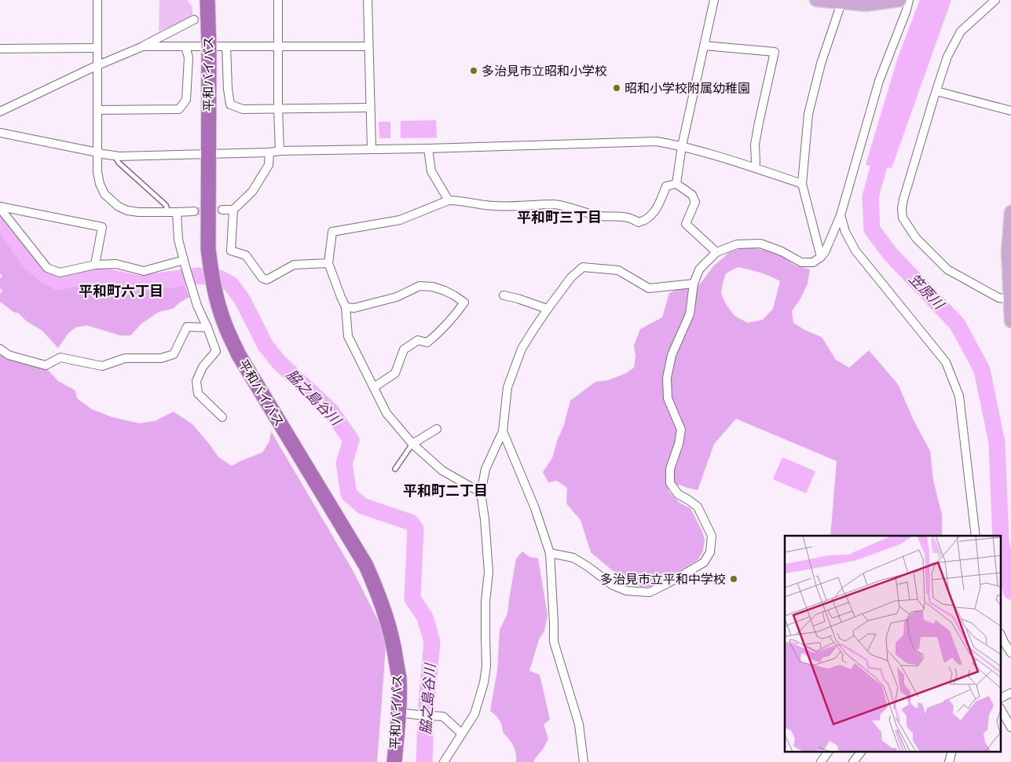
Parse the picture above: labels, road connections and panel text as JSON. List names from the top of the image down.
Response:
{
  "streets": {
    "highway": ["平和バイパス"]
  },
  "districts": ["平和町三丁目", "平和町六丁目", "平和町二丁目"],
  "water": ["笠原川", "脇之島谷川"],
  "places": ["多治見市立昭和小学校", "昭和小学校附属幼稚園", "多治見市立平和中学校"]
}
